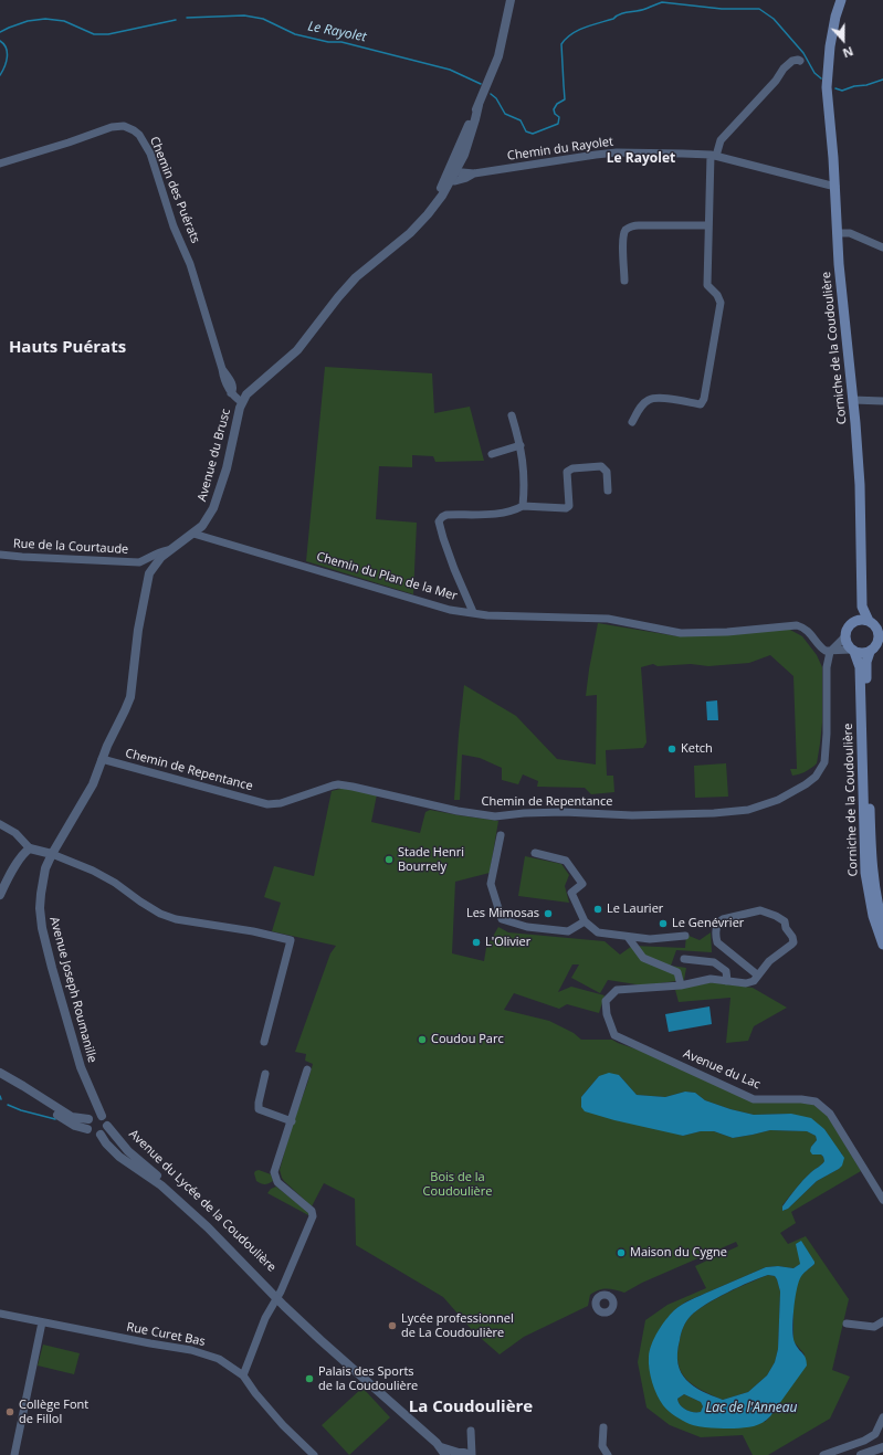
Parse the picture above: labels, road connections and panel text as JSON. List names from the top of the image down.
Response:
{
  "streets": {
    "main road": ["Corniche de la Coudoulière"],
    "street": [
      "Chemin du Rayolet",
      "Chemin des Puérats",
      "Avenue du Brusc",
      "Rue de la Courtaude",
      "Chemin du Plan de la Mer",
      "Chemin de Repentance",
      "Avenue Joseph Roumanille",
      "Avenue du Lac",
      "Avenue du Lycée de la Coudoulière",
      "Rue Curet Bas"
    ]
  },
  "crossings": [
    ["Chemin du Rayolet", "Corniche de la Coudoulière"],
    ["Chemin des Puérats", "Avenue du Brusc"],
    ["Avenue du Brusc", "Rue de la Courtaude"],
    ["Avenue du Brusc", "Chemin du Plan de la Mer"],
    ["Avenue du Brusc", "Chemin de Repentance"],
    ["Avenue du Brusc", "Avenue Joseph Roumanille"],
    ["Chemin du Plan de la Mer", "Chemin de Repentance"],
    ["Avenue Joseph Roumanille", "Avenue du Lycée de la Coudoulière"]
  ],
  "districts": ["Le Rayolet", "Hauts Puérats", "La Coudoulière"],
  "water": ["Le Rayolet", "Lac de l'Anneau"],
  "parks": ["Bois de la Coudoulière"],
  "places": [
    "Ketch",
    "Stade Henri Bourrely",
    "Le Laurier",
    "Les Mimosas",
    "Le Genévrier",
    "L'Olivier",
    "Coudou Parc",
    "Maison du Cygne",
    "Lycée professionnel de La Coudoulière",
    "Palais des Sports de la Coudoulière",
    "Collège Font de Fillol"
  ],
  "north": "bottom"
}
